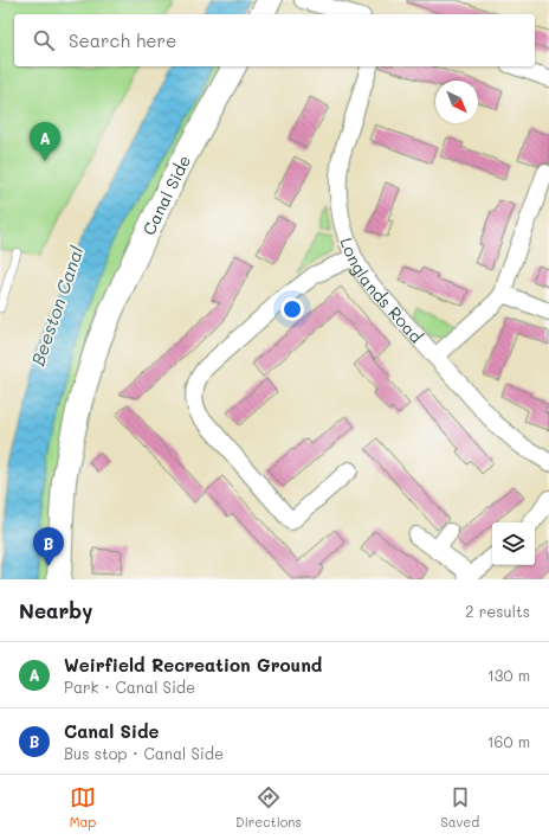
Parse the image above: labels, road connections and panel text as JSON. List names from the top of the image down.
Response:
{
  "streets": {
    "street": ["Canal Side", "Longlands Road"]
  },
  "water": ["Beeston Canal"],
  "north": "bottom right",
  "page": {
    "search": "Search here",
    "pins": ["A", "B"],
    "heading": ["Nearby", "2 results"],
    "list": [
      {
        "mark": "A",
        "name": "Weirfield Recreation Ground",
        "note": "Park · Canal Side",
        "value": "130 m"
      },
      {
        "mark": "B",
        "name": "Canal Side",
        "note": "Bus stop · Canal Side",
        "value": "160 m"
      }
    ],
    "nav": ["Map", "Directions", "Saved"]
  }
}
